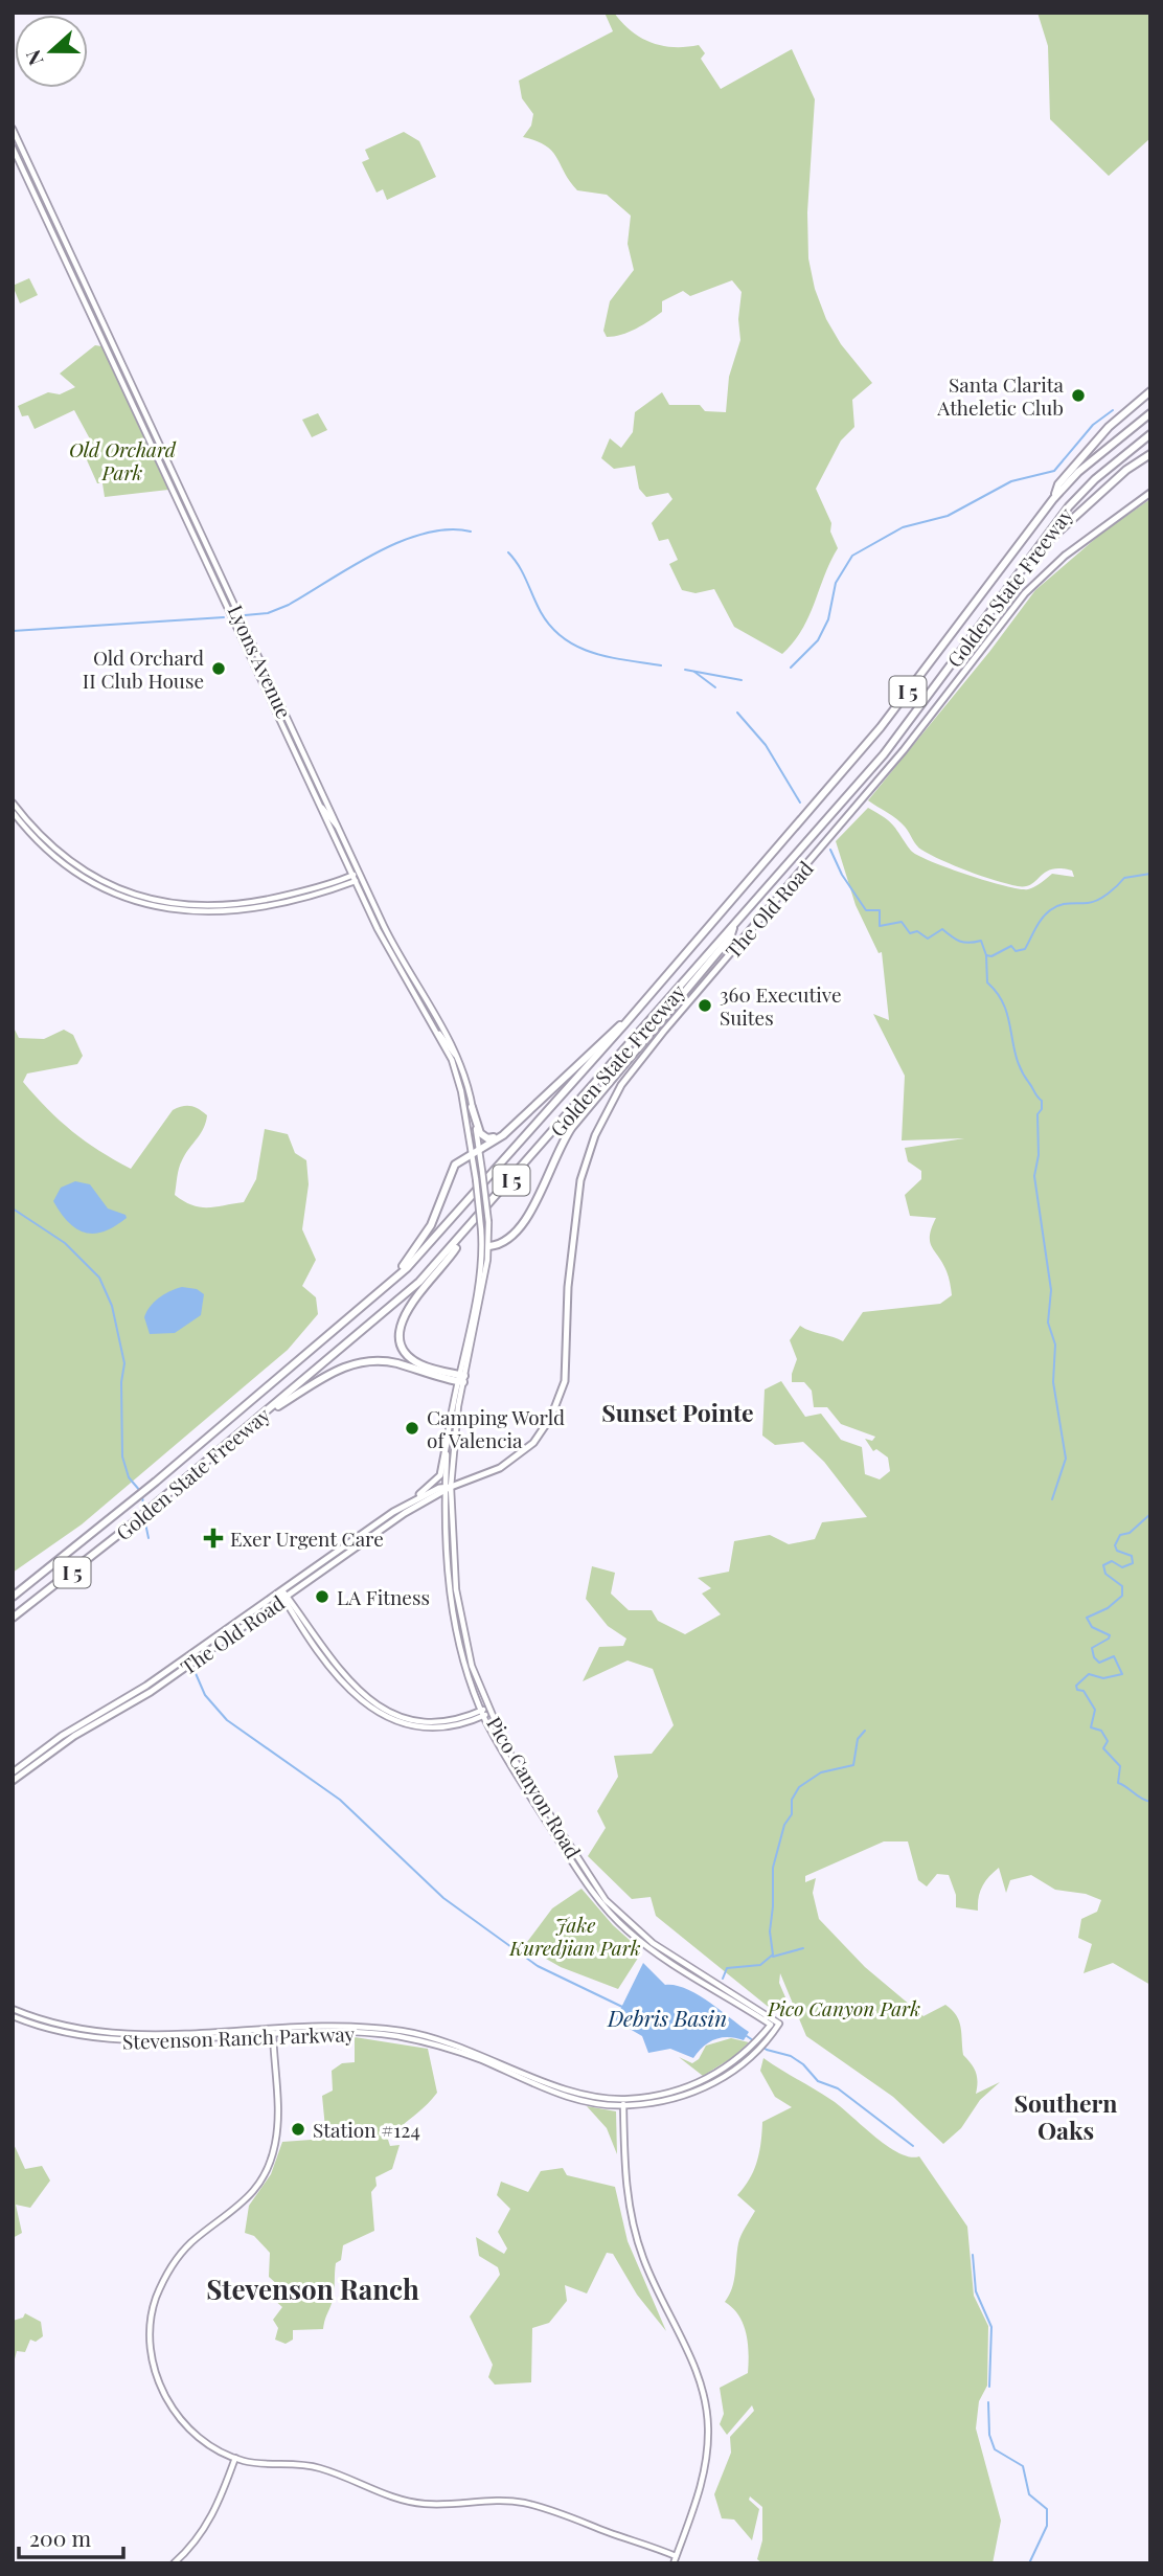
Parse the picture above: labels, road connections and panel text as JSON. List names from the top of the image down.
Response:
{
  "streets": {
    "highway": ["Golden State Freeway", "I 5"],
    "main road": [
      "Lyons Avenue",
      "The Old Road",
      "Pico Canyon Road",
      "Stevenson Ranch Parkway"
    ]
  },
  "crossings": [
    ["Lyons Avenue", "Pico Canyon Road"],
    ["The Old Road", "Pico Canyon Road"],
    ["Pico Canyon Road", "Stevenson Ranch Parkway"]
  ],
  "districts": ["Sunset Pointe", "Southern Oaks", "Stevenson Ranch"],
  "water": ["Debris Basin"],
  "parks": ["Old Orchard Park", "Jake Kuredjian Park", "Pico Canyon Park"],
  "places": {
    "other": [
      "Santa Clarita Atheletic Club",
      "Old Orchard II Club House",
      "360 Executive Suites",
      "Camping World of Valencia",
      "LA Fitness",
      "Station #124"
    ],
    "health": ["Exer Urgent Care"]
  },
  "scale_bar": "200 m",
  "north": "left"
}
